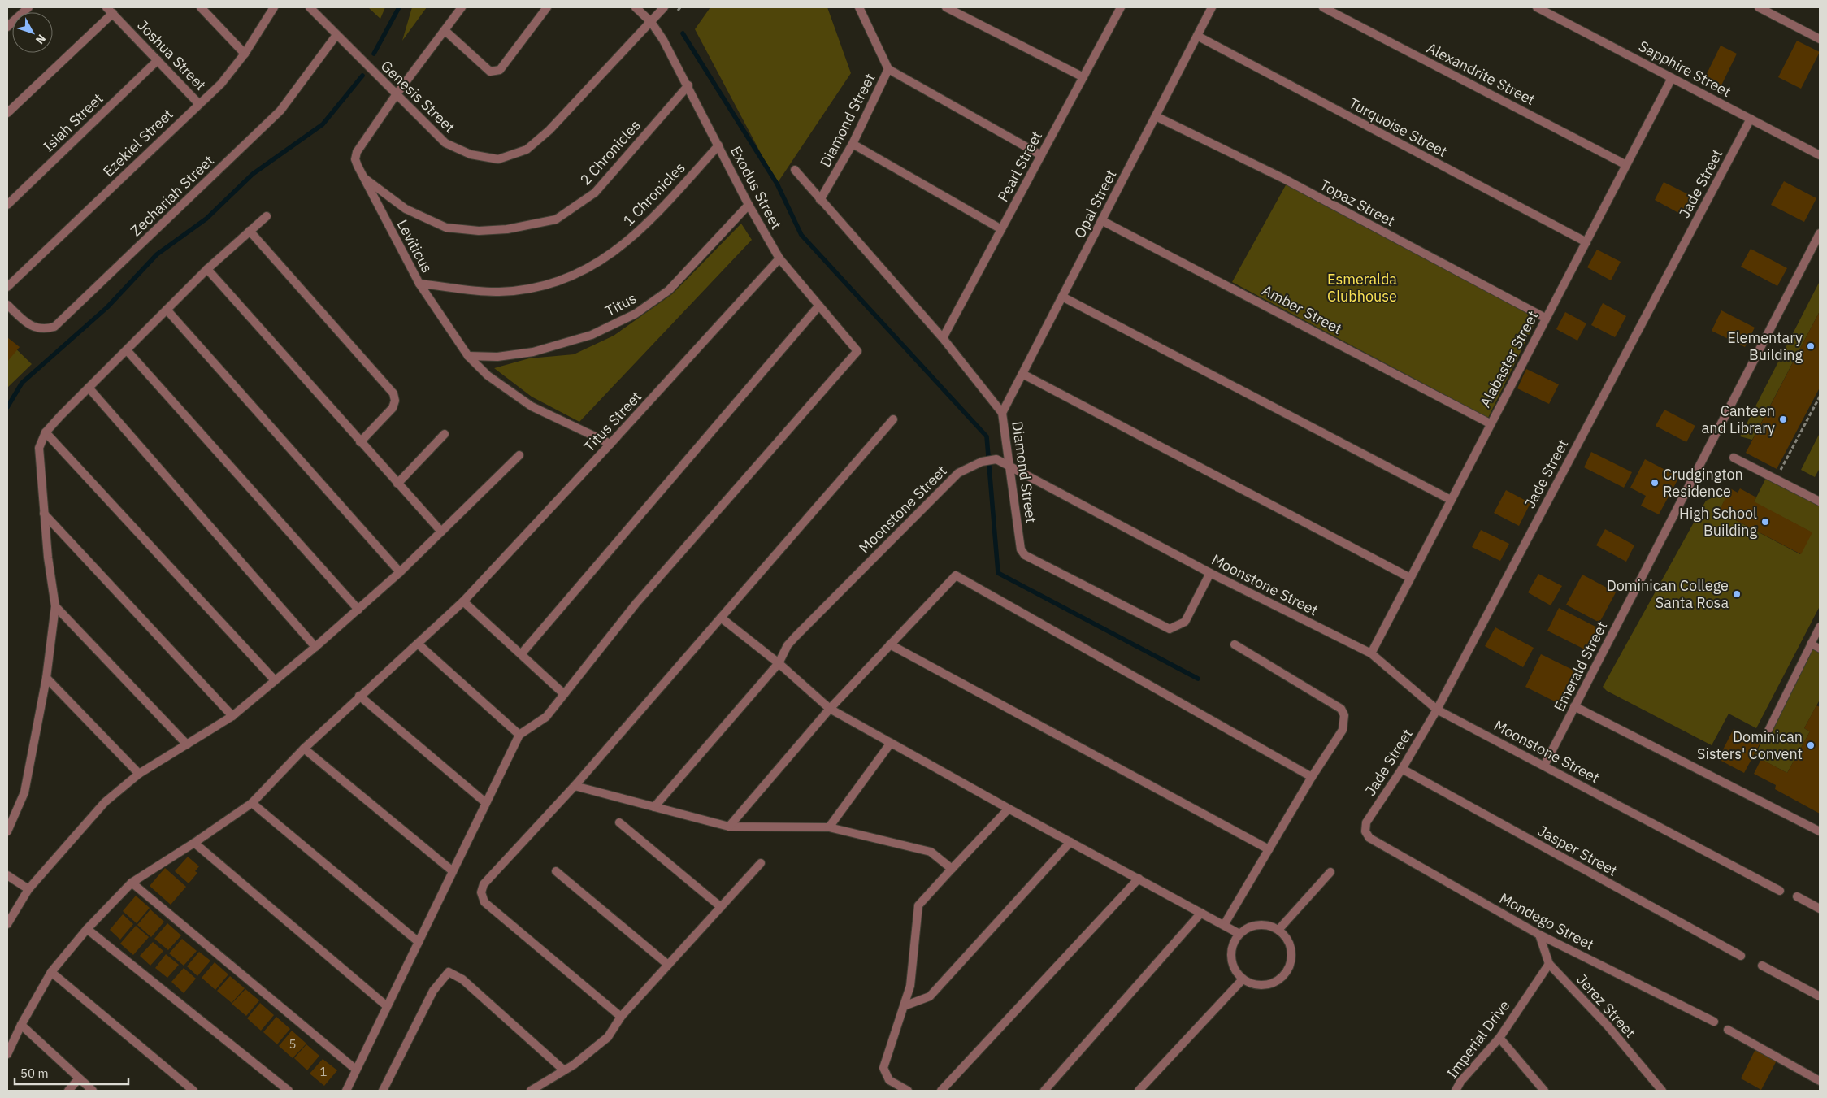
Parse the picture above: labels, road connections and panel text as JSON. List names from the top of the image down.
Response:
{
  "streets": {
    "street": [
      "Joshua Street",
      "Sapphire Street",
      "Alexandrite Street",
      "Genesis Street",
      "Diamond Street",
      "Isiah Street",
      "Turquoise Street",
      "Ezekiel Street",
      "2 Chronicles",
      "Pearl Street",
      "Jade Street",
      "Exodus Street",
      "1 Chronicles",
      "Zechariah Street",
      "Topaz Street",
      "Opal Street",
      "Leviticus",
      "Titus",
      "Amber Street",
      "Alabaster Street",
      "Titus Street",
      "Moonstone Street",
      "Emerald Street",
      "Jasper Street",
      "Mondego Street",
      "Jerez Street",
      "Imperial Drive"
    ]
  },
  "crossings": [
    ["Joshua Street", "Isiah Street"],
    ["Joshua Street", "Ezekiel Street"],
    ["Sapphire Street", "Jade Street"],
    ["Sapphire Street", "Alabaster Street"],
    ["Alexandrite Street", "Alabaster Street"],
    ["Genesis Street", "Exodus Street"],
    ["Genesis Street", "Zechariah Street"],
    ["Genesis Street", "Leviticus"],
    ["Diamond Street", "Pearl Street"],
    ["Diamond Street", "Opal Street"],
    ["Diamond Street", "Moonstone Street"],
    ["Turquoise Street", "Opal Street"],
    ["Turquoise Street", "Alabaster Street"],
    ["2 Chronicles", "Exodus Street"],
    ["2 Chronicles", "Leviticus"],
    ["Jade Street", "Moonstone Street"],
    ["Jade Street", "Jasper Street"],
    ["Jade Street", "Mondego Street"],
    ["Exodus Street", "1 Chronicles"],
    ["Exodus Street", "Titus"],
    ["Exodus Street", "Titus Street"],
    ["1 Chronicles", "Leviticus"],
    ["Topaz Street", "Opal Street"],
    ["Topaz Street", "Alabaster Street"],
    ["Opal Street", "Amber Street"],
    ["Leviticus", "Titus"],
    ["Leviticus", "Titus Street"],
    ["Amber Street", "Alabaster Street"],
    ["Alabaster Street", "Moonstone Street"],
    ["Moonstone Street", "Emerald Street"],
    ["Mondego Street", "Jerez Street"],
    ["Jerez Street", "Imperial Drive"]
  ],
  "parks": ["Esmeralda Clubhouse"],
  "places": [
    "Elementary Building",
    "Canteen and Library",
    "Crudgington Residence",
    "High School Building",
    "Dominican College Santa Rosa",
    "Dominican Sisters' Convent"
  ],
  "house_numbers": ["5", "1"],
  "scale_bar": "50 m",
  "north": "bottom right"
}
